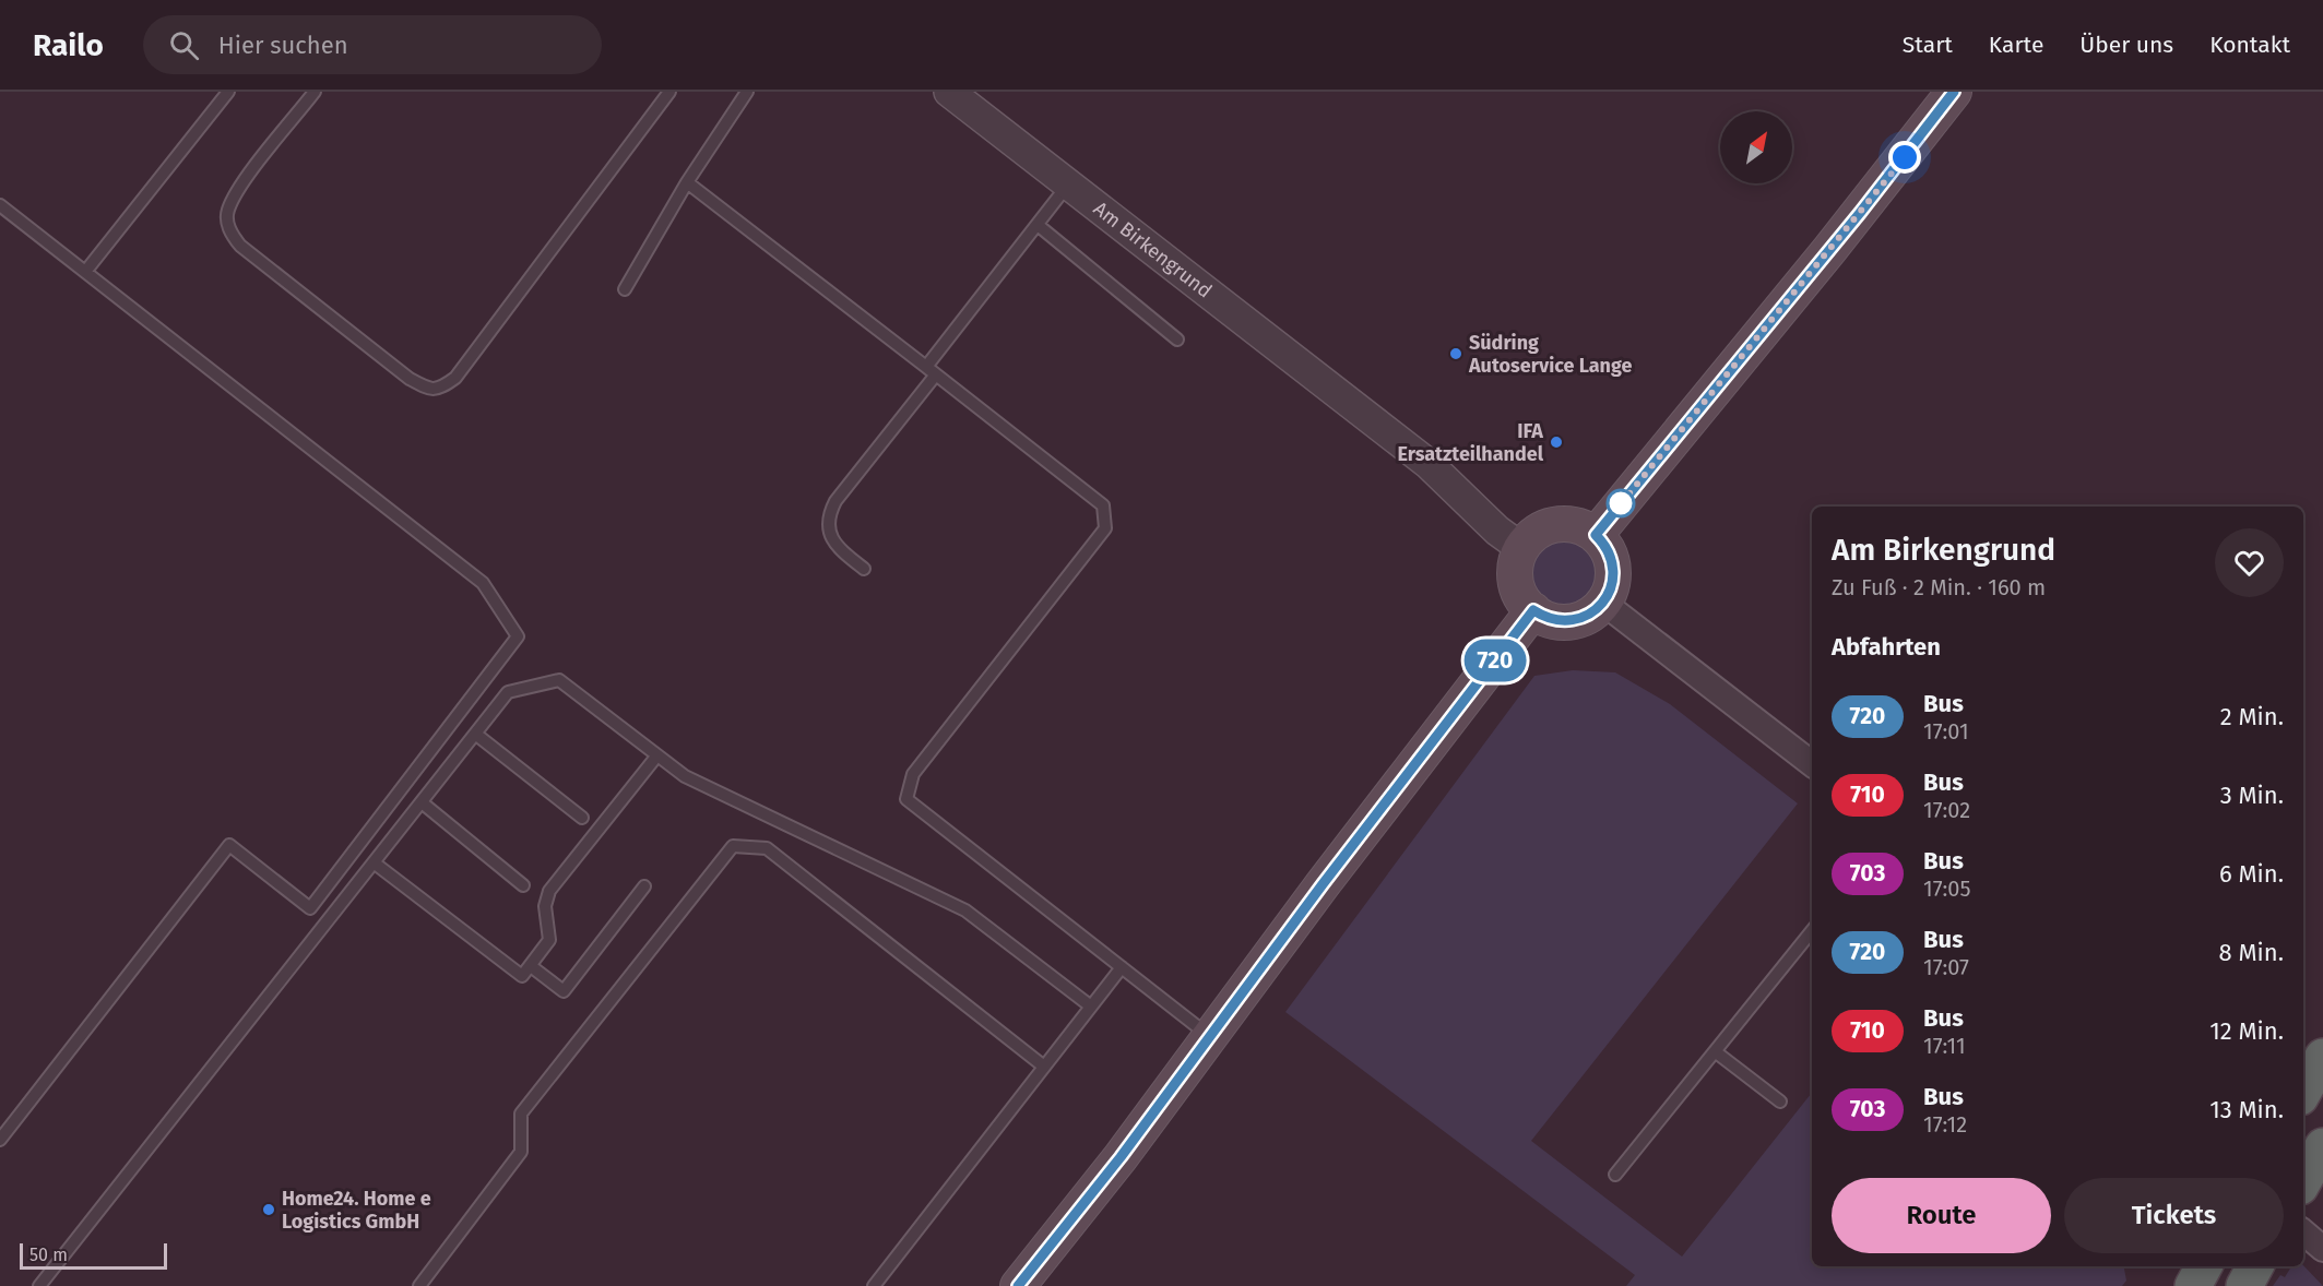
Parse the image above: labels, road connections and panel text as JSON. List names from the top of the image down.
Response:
{
  "streets": {
    "street": ["Am Birkengrund"]
  },
  "places": ["Südring Autoservice Lange", "IFA Ersatzteilhandel", "Home24. Home e Logistics GmbH"],
  "lines": ["bus line 720"],
  "scale_bar": "50 m",
  "north": "top right",
  "page": {
    "header": "Railo",
    "search": "Hier suchen",
    "nav": [
      "Start",
      "Karte",
      "Über uns",
      "Kontakt"
    ],
    "on_map": "720",
    "heading": [
      ["Am Birkengrund", "Zu Fuß · 2 Min. · 160 m"],
      "Abfahrten"
    ],
    "list": [
      {
        "mark": "720",
        "name": "Bus",
        "note": "17:01",
        "value": "2 Min."
      },
      {
        "mark": "710",
        "name": "Bus",
        "note": "17:02",
        "value": "3 Min."
      },
      {
        "mark": "703",
        "name": "Bus",
        "note": "17:05",
        "value": "6 Min."
      },
      {
        "mark": "720",
        "name": "Bus",
        "note": "17:07",
        "value": "8 Min."
      },
      {
        "mark": "710",
        "name": "Bus",
        "note": "17:11",
        "value": "12 Min."
      },
      {
        "mark": "703",
        "name": "Bus",
        "note": "17:12",
        "value": "13 Min."
      }
    ],
    "buttons": ["Route", "Tickets"],
    "scale": "50 m"
  }
}
